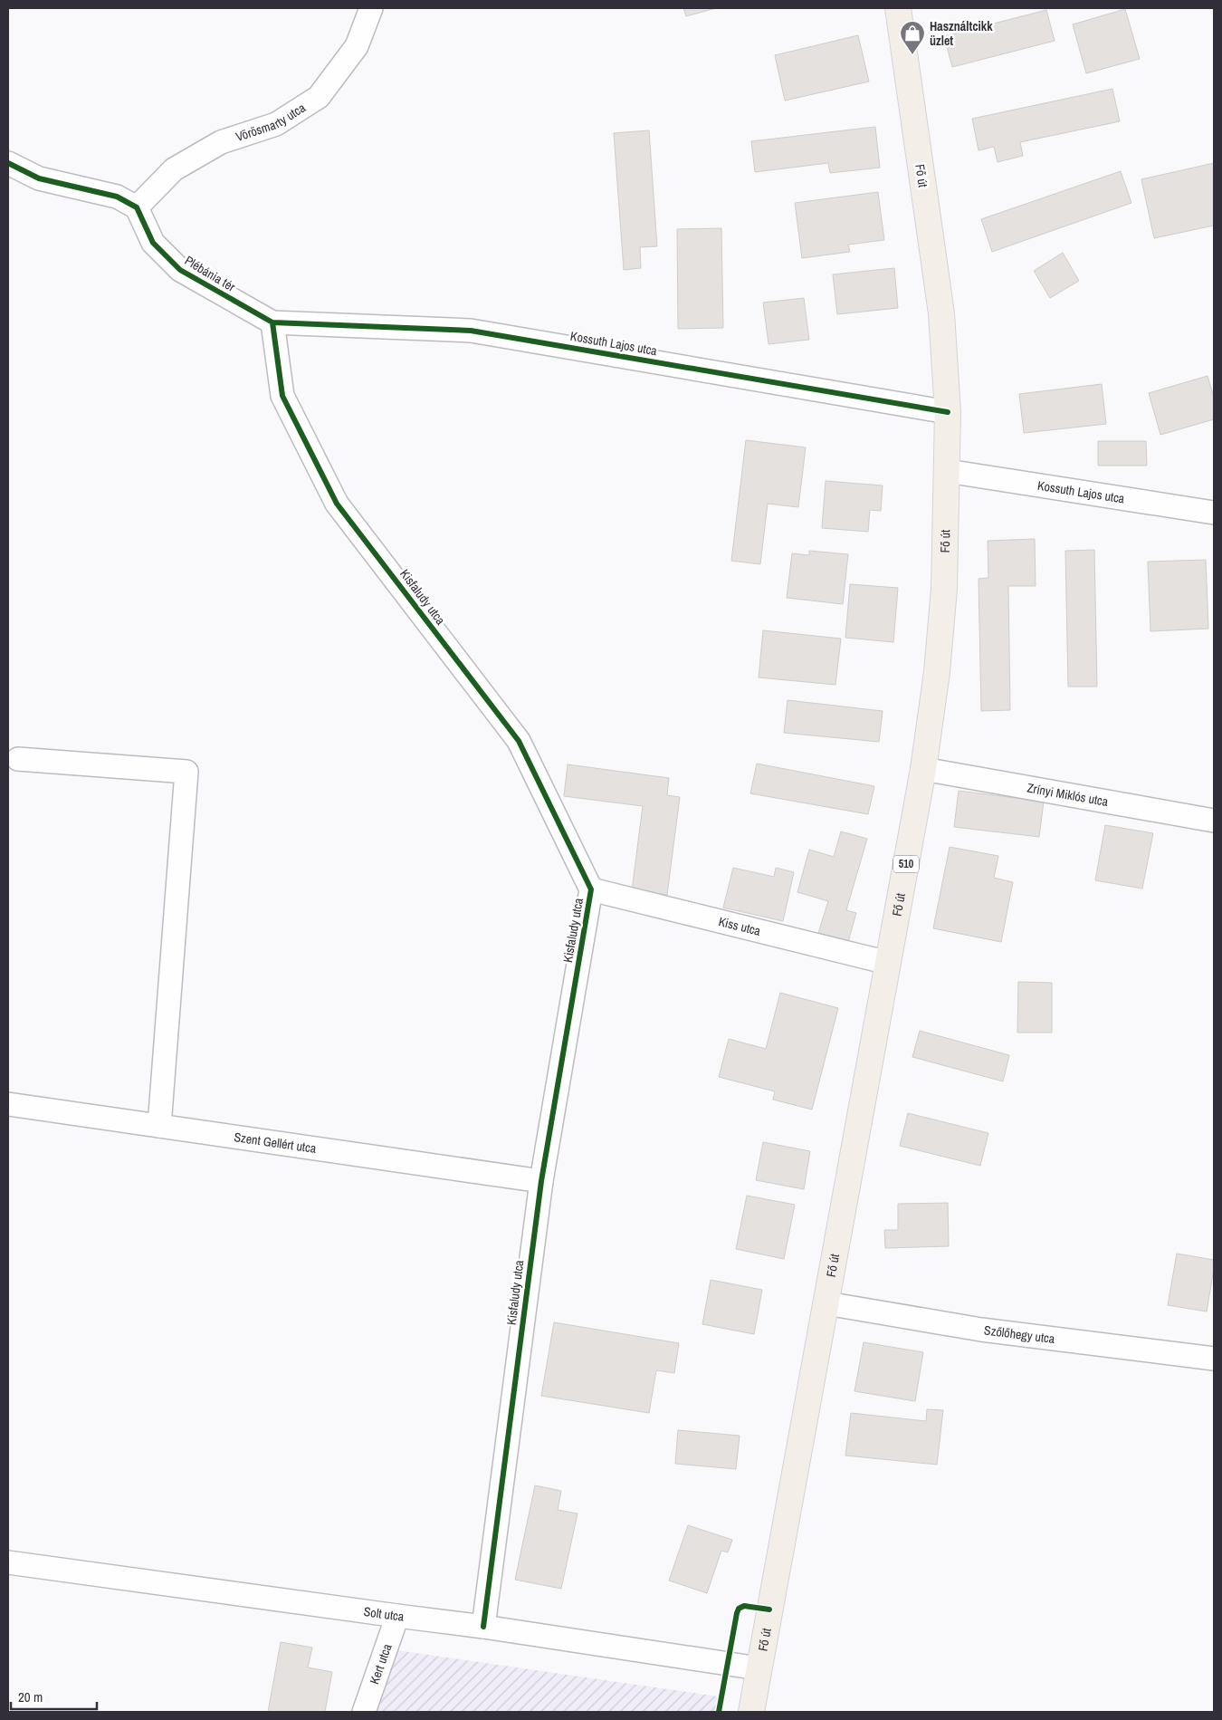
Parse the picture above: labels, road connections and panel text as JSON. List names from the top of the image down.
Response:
{
  "streets": {
    "main road": ["Fő út", "510"],
    "street": [
      "Vörösmarty utca",
      "Plébánia tér",
      "Kossuth Lajos utca",
      "Kisfaludy utca",
      "Zrínyi Miklós utca",
      "Kiss utca",
      "Szent Gellért utca",
      "Szőlőhegy utca",
      "Solt utca",
      "Kert utca"
    ]
  },
  "crossings": [
    ["Vörösmarty utca", "Plébánia tér"],
    ["Fő út", "Kossuth Lajos utca"],
    ["Fő út", "Zrínyi Miklós utca"],
    ["Fő út", "Kiss utca"],
    ["Fő út", "Szőlőhegy utca"],
    ["Fő út", "Solt utca"],
    ["Plébánia tér", "Kossuth Lajos utca"],
    ["Plébánia tér", "Kisfaludy utca"],
    ["Kossuth Lajos utca", "Kisfaludy utca"],
    ["Kisfaludy utca", "Kiss utca"],
    ["Kisfaludy utca", "Szent Gellért utca"],
    ["Kisfaludy utca", "Solt utca"],
    ["Solt utca", "Kert utca"]
  ],
  "places": {
    "shop": ["Használtcikk üzlet"]
  },
  "scale_bar": "20 m"
}
